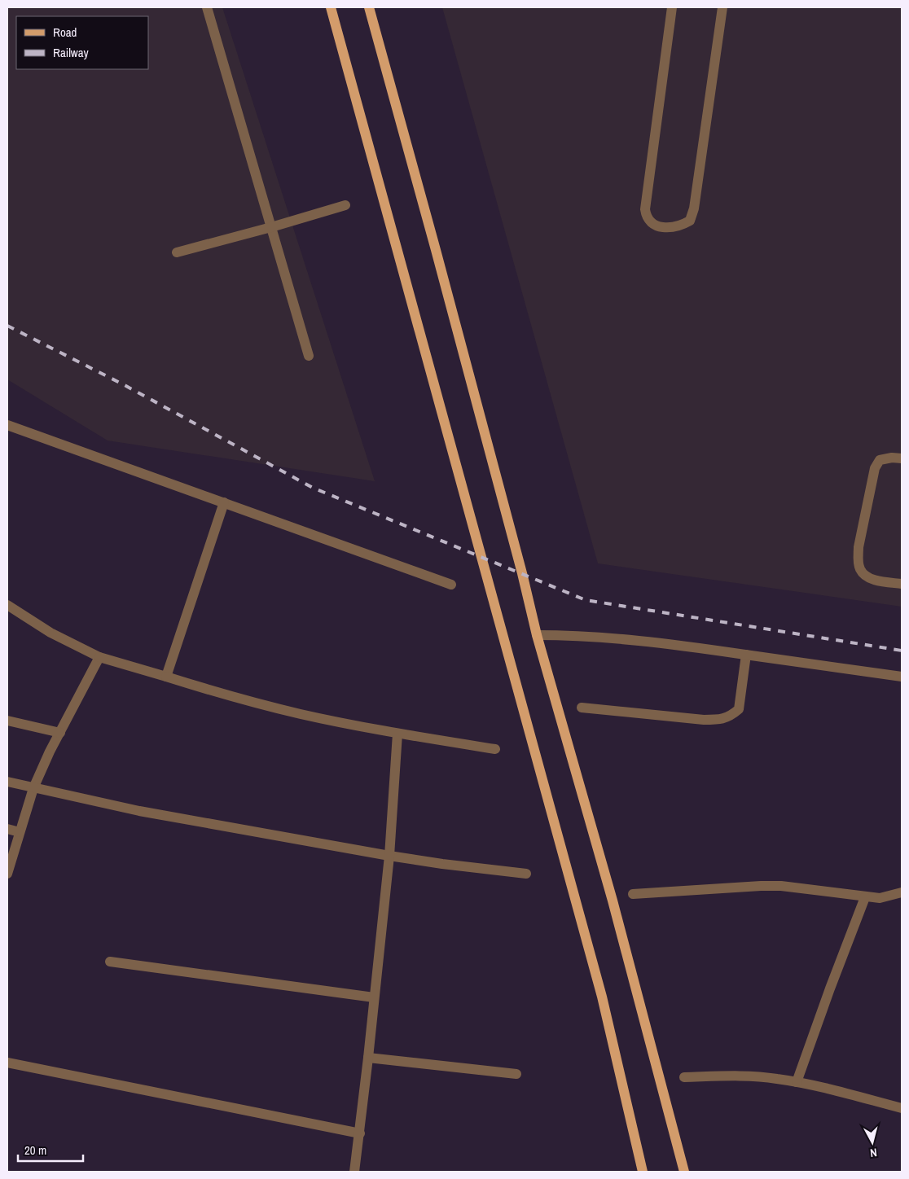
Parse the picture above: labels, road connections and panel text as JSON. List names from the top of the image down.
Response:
{
  "legend": ["Road", "Railway"],
  "scale_bar": "20 m",
  "north": "bottom"
}
